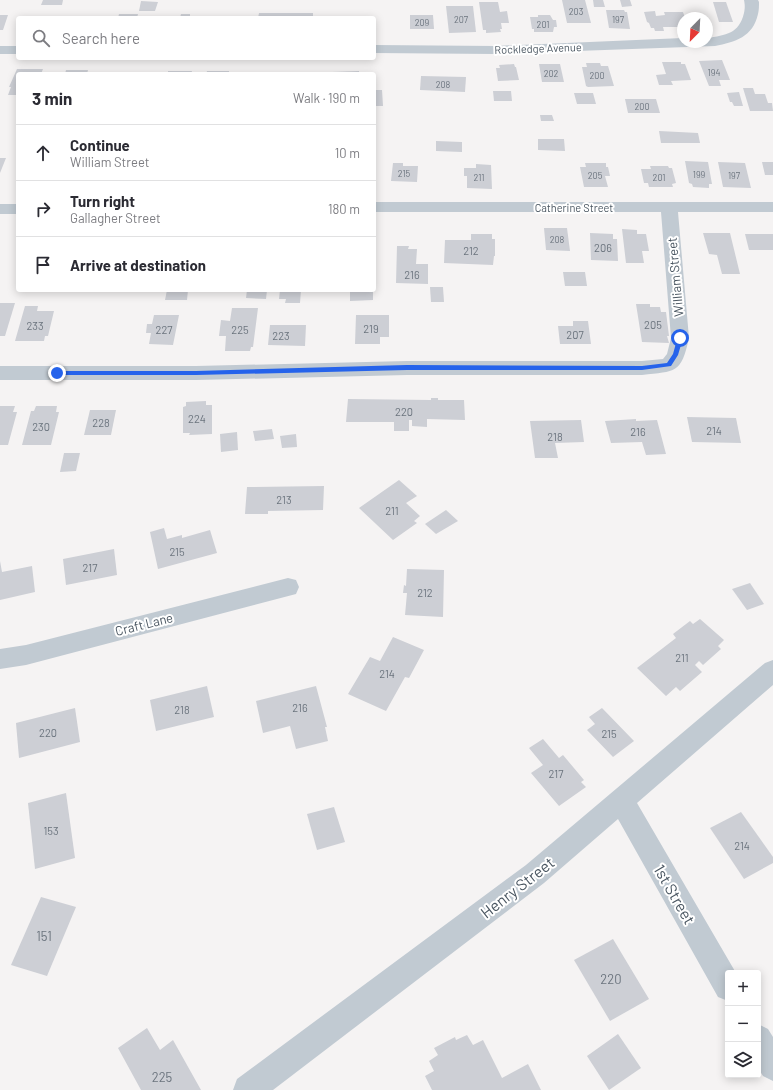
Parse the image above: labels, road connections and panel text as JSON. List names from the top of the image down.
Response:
{
  "streets": {
    "street": [
      "Rockledge Avenue",
      "Catherine Street",
      "William Street",
      "Craft Lane",
      "Henry Street",
      "1st Street"
    ]
  },
  "crossings": [
    ["Catherine Street", "William Street"],
    ["Henry Street", "1st Street"]
  ],
  "house_numbers": [
    "203",
    "207",
    "197",
    "209",
    "201",
    "194",
    "202",
    "200",
    "208",
    "200",
    "215",
    "199",
    "205",
    "197",
    "211",
    "201",
    "208",
    "206",
    "212",
    "216",
    "205",
    "233",
    "219",
    "227",
    "225",
    "207",
    "223",
    "220",
    "224",
    "228",
    "230",
    "214",
    "216",
    "218",
    "213",
    "211",
    "215",
    "217",
    "212",
    "211",
    "214",
    "216",
    "218",
    "220",
    "215",
    "217",
    "153",
    "214",
    "151",
    "220",
    "225"
  ],
  "north": "bottom left",
  "page": {
    "search": "Search here",
    "heading": ["3 min", "Walk · 190 m"],
    "list": [
      ["Continue", "William Street", "10 m"],
      ["Turn right", "Gallagher Street", "180 m"],
      "Arrive at destination"
    ],
    "map_buttons": ["+", "−"]
  }
}
